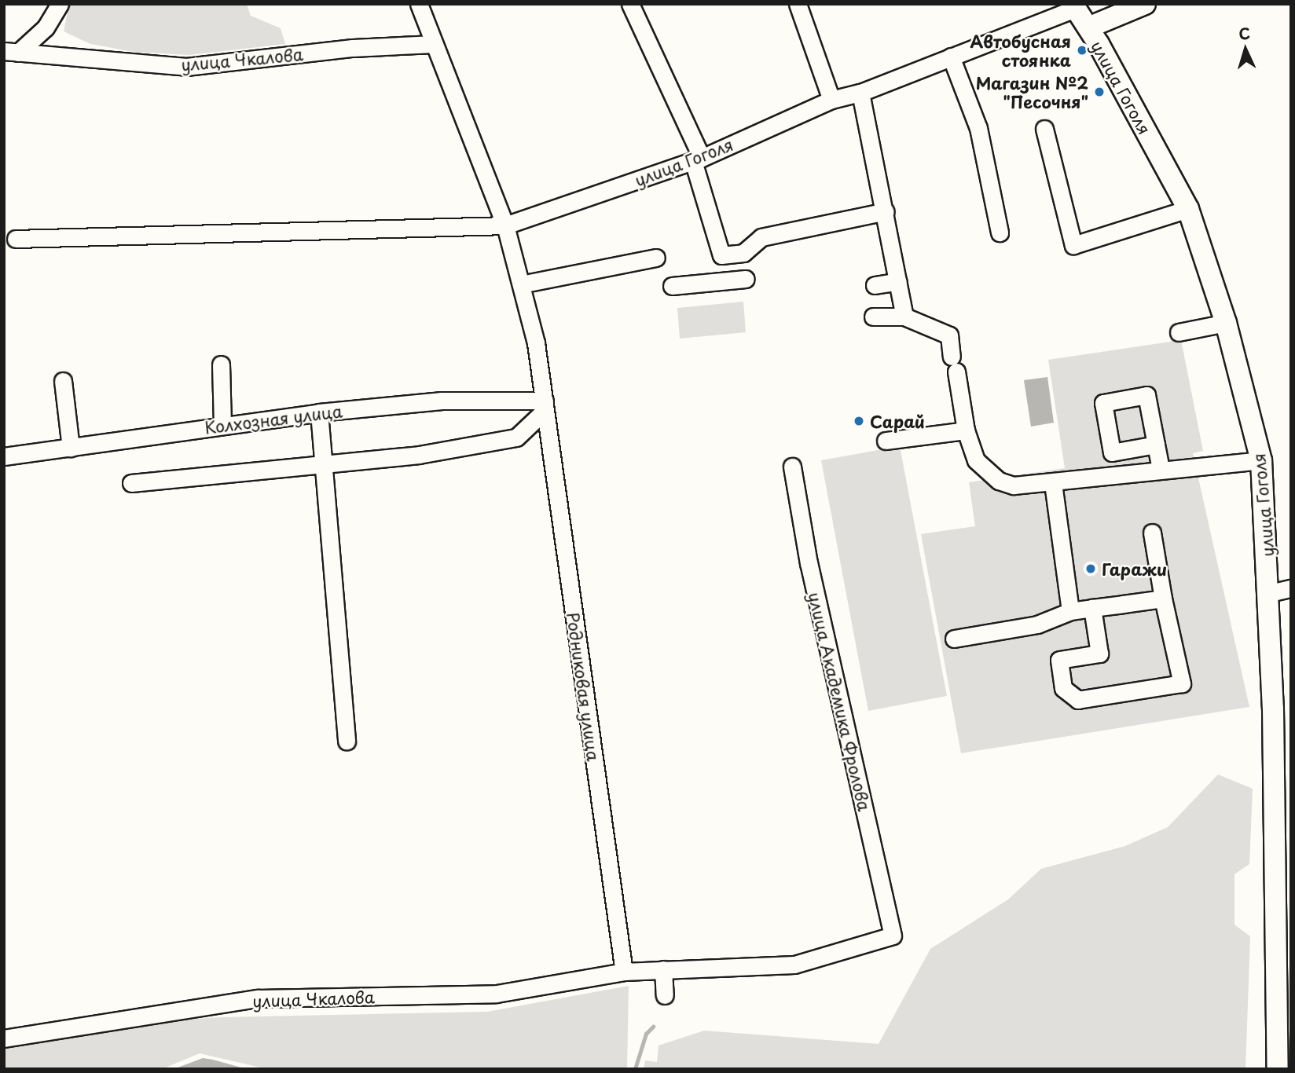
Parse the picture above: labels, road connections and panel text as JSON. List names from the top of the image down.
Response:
{
  "streets": {
    "main road": ["улица Гоголя"],
    "street": [
      "улица Чкалова",
      "Колхозная улица",
      "Родниковая улица",
      "улица Академика Фролова"
    ]
  },
  "crossings": [
    ["улица Чкалова", "Родниковая улица"],
    ["улица Чкалова", "улица Академика Фролова"],
    ["улица Гоголя", "Родниковая улица"],
    ["Колхозная улица", "Родниковая улица"]
  ],
  "places": [
    "Автобусная стоянка",
    "Магазин №2 \"Песочня\"",
    "Сарай",
    "Гаражи"
  ],
  "north": "top"
}
